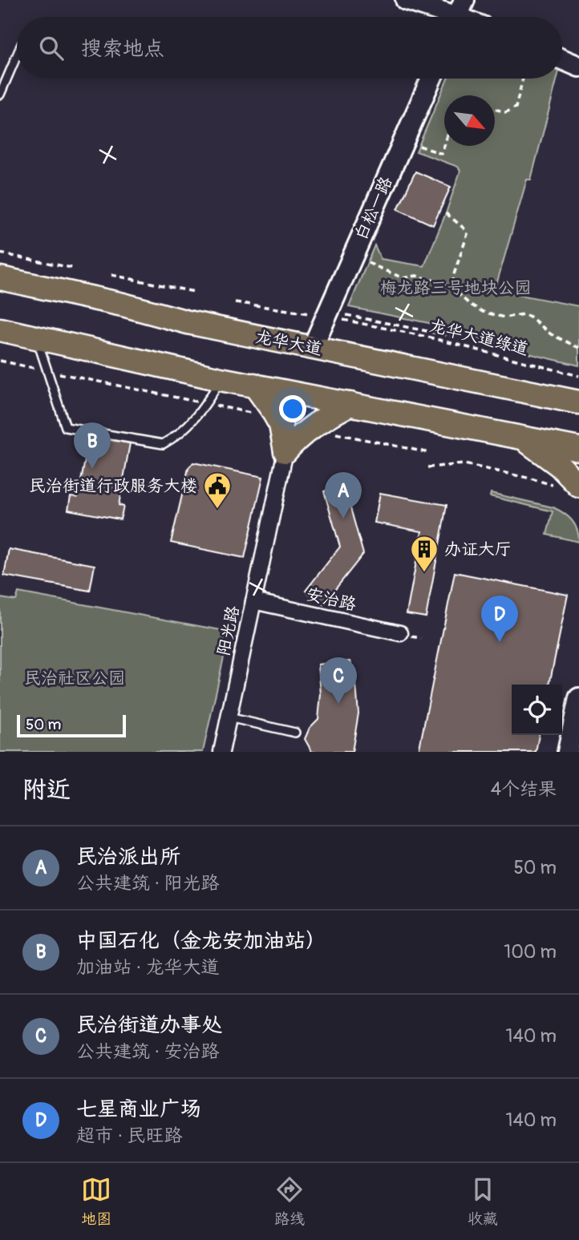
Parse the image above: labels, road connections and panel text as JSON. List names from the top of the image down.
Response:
{
  "streets": {
    "main road": ["龙华大道"],
    "street": ["白松一路", "安治路", "阳光路"],
    "path": ["龙华大道绿道"]
  },
  "crossings": [
    ["白松一路", "龙华大道"],
    ["安治路", "阳光路"]
  ],
  "parks": ["梅龙路三号地块公园", "民治社区公园"],
  "places": {
    "public building": ["民治街道行政服务大楼"],
    "building": ["办证大厅"]
  },
  "scale_bar": "50 m",
  "north": "bottom right",
  "page": {
    "search": "搜索地点",
    "pins": [
      "B",
      "A",
      "D",
      "C"
    ],
    "scale": "50 m",
    "heading": ["附近", "4个结果"],
    "list": [
      {
        "mark": "A",
        "name": "民治派出所",
        "note": "公共建筑 · 阳光路",
        "value": "50 m"
      },
      {
        "mark": "B",
        "name": "中国石化（金龙安加油站）",
        "note": "加油站 · 龙华大道",
        "value": "100 m"
      },
      {
        "mark": "C",
        "name": "民治街道办事处",
        "note": "公共建筑 · 安治路",
        "value": "140 m"
      },
      {
        "mark": "D",
        "name": "七星商业广场",
        "note": "超市 · 民旺路",
        "value": "140 m"
      }
    ],
    "nav": ["地图", "路线", "收藏"]
  }
}
